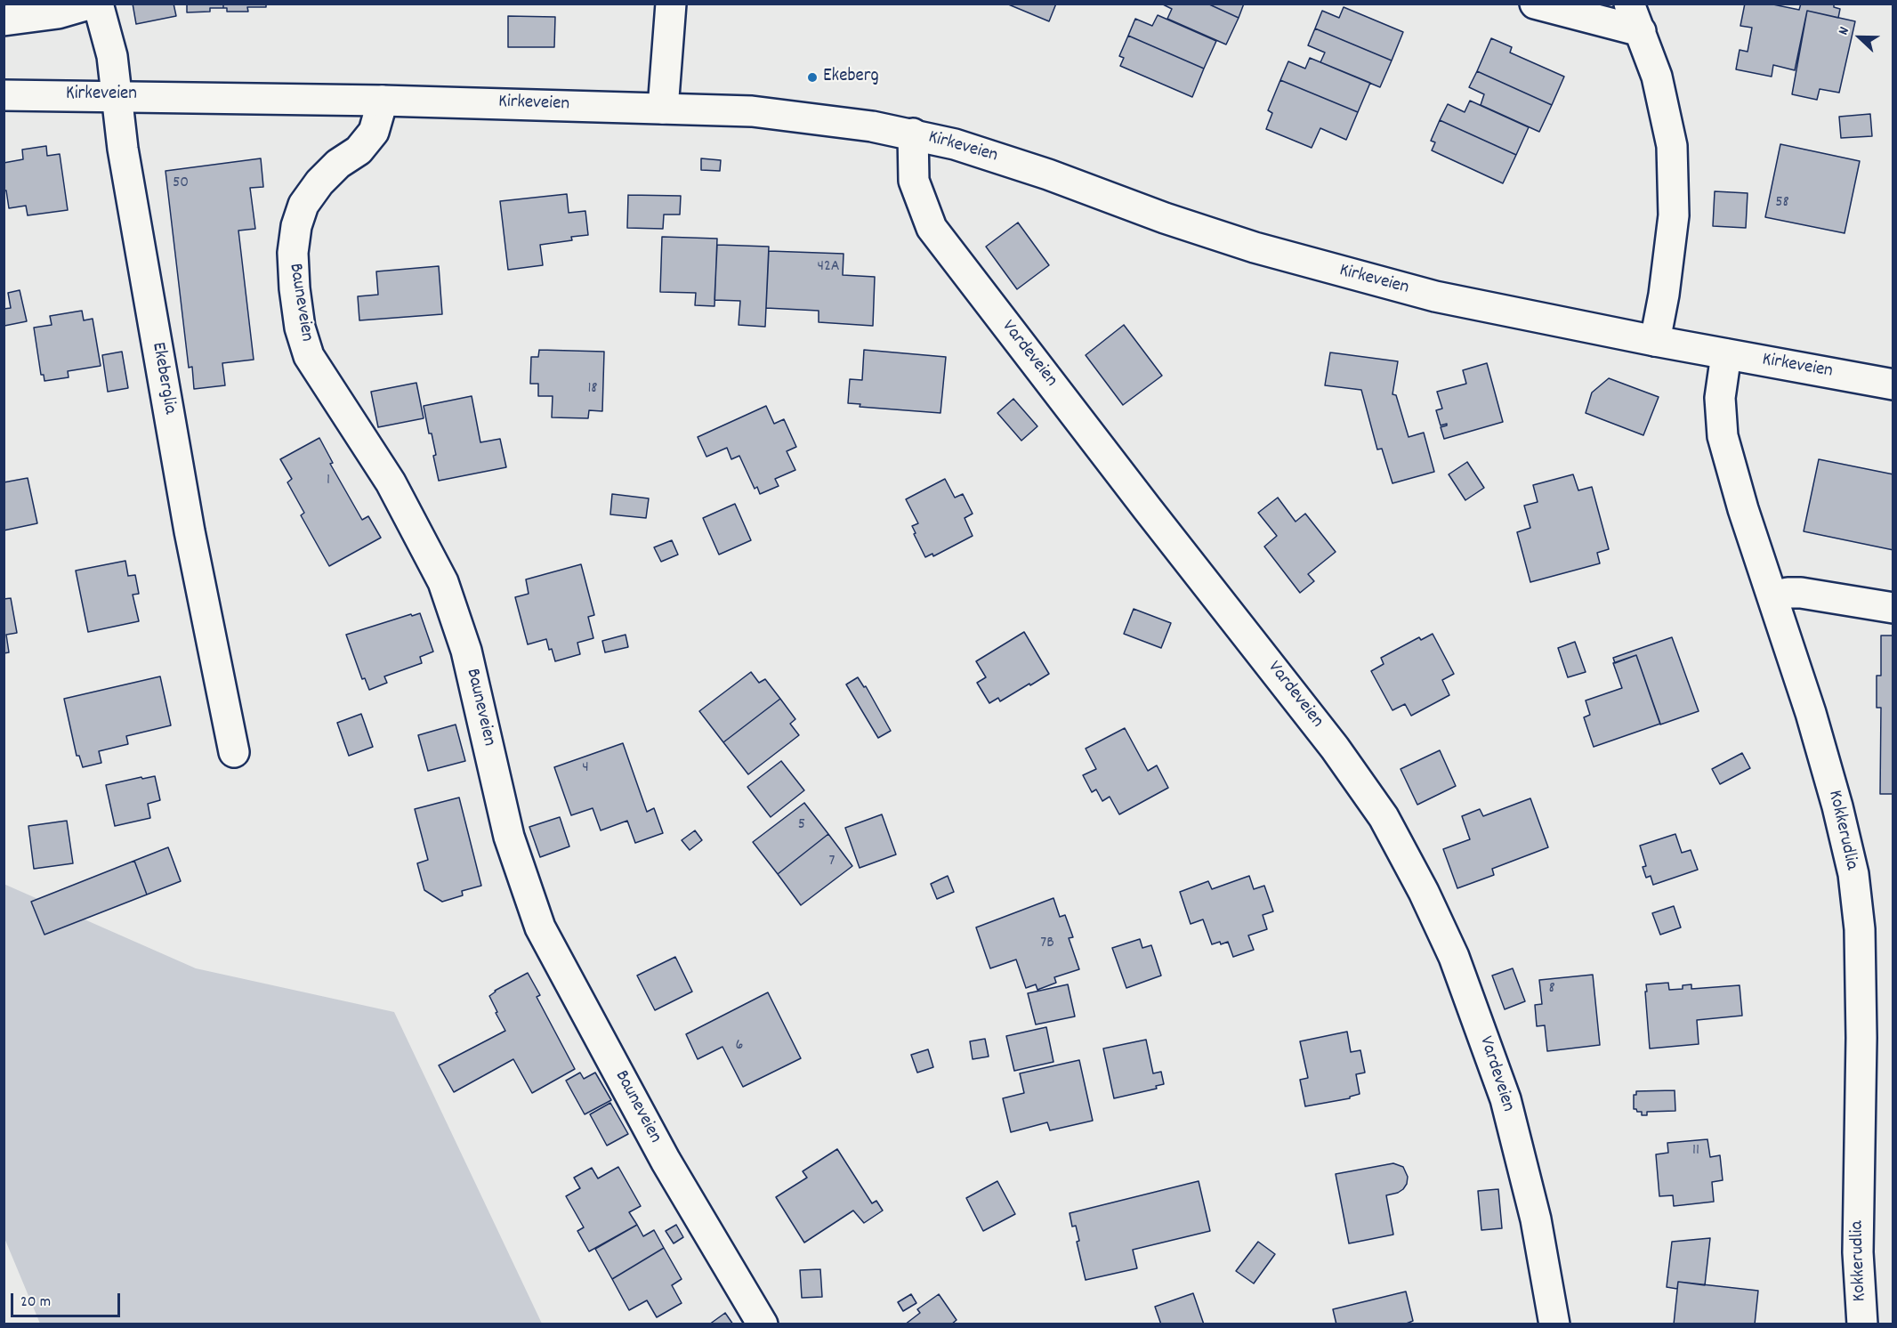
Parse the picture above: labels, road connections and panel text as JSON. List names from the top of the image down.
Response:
{
  "streets": {
    "street": [
      "Kirkeveien",
      "Bauneveien",
      "Vardeveien",
      "Ekeberglia",
      "Kokkerudlia"
    ]
  },
  "crossings": [
    ["Kirkeveien", "Bauneveien"],
    ["Kirkeveien", "Vardeveien"],
    ["Kirkeveien", "Ekeberglia"],
    ["Kirkeveien", "Kokkerudlia"]
  ],
  "places": ["Ekeberg"],
  "house_numbers": [
    "50",
    "58",
    "42A",
    "18",
    "1",
    "4",
    "5",
    "7",
    "7B",
    "8",
    "6",
    "11"
  ],
  "scale_bar": "20 m",
  "north": "left"
}
